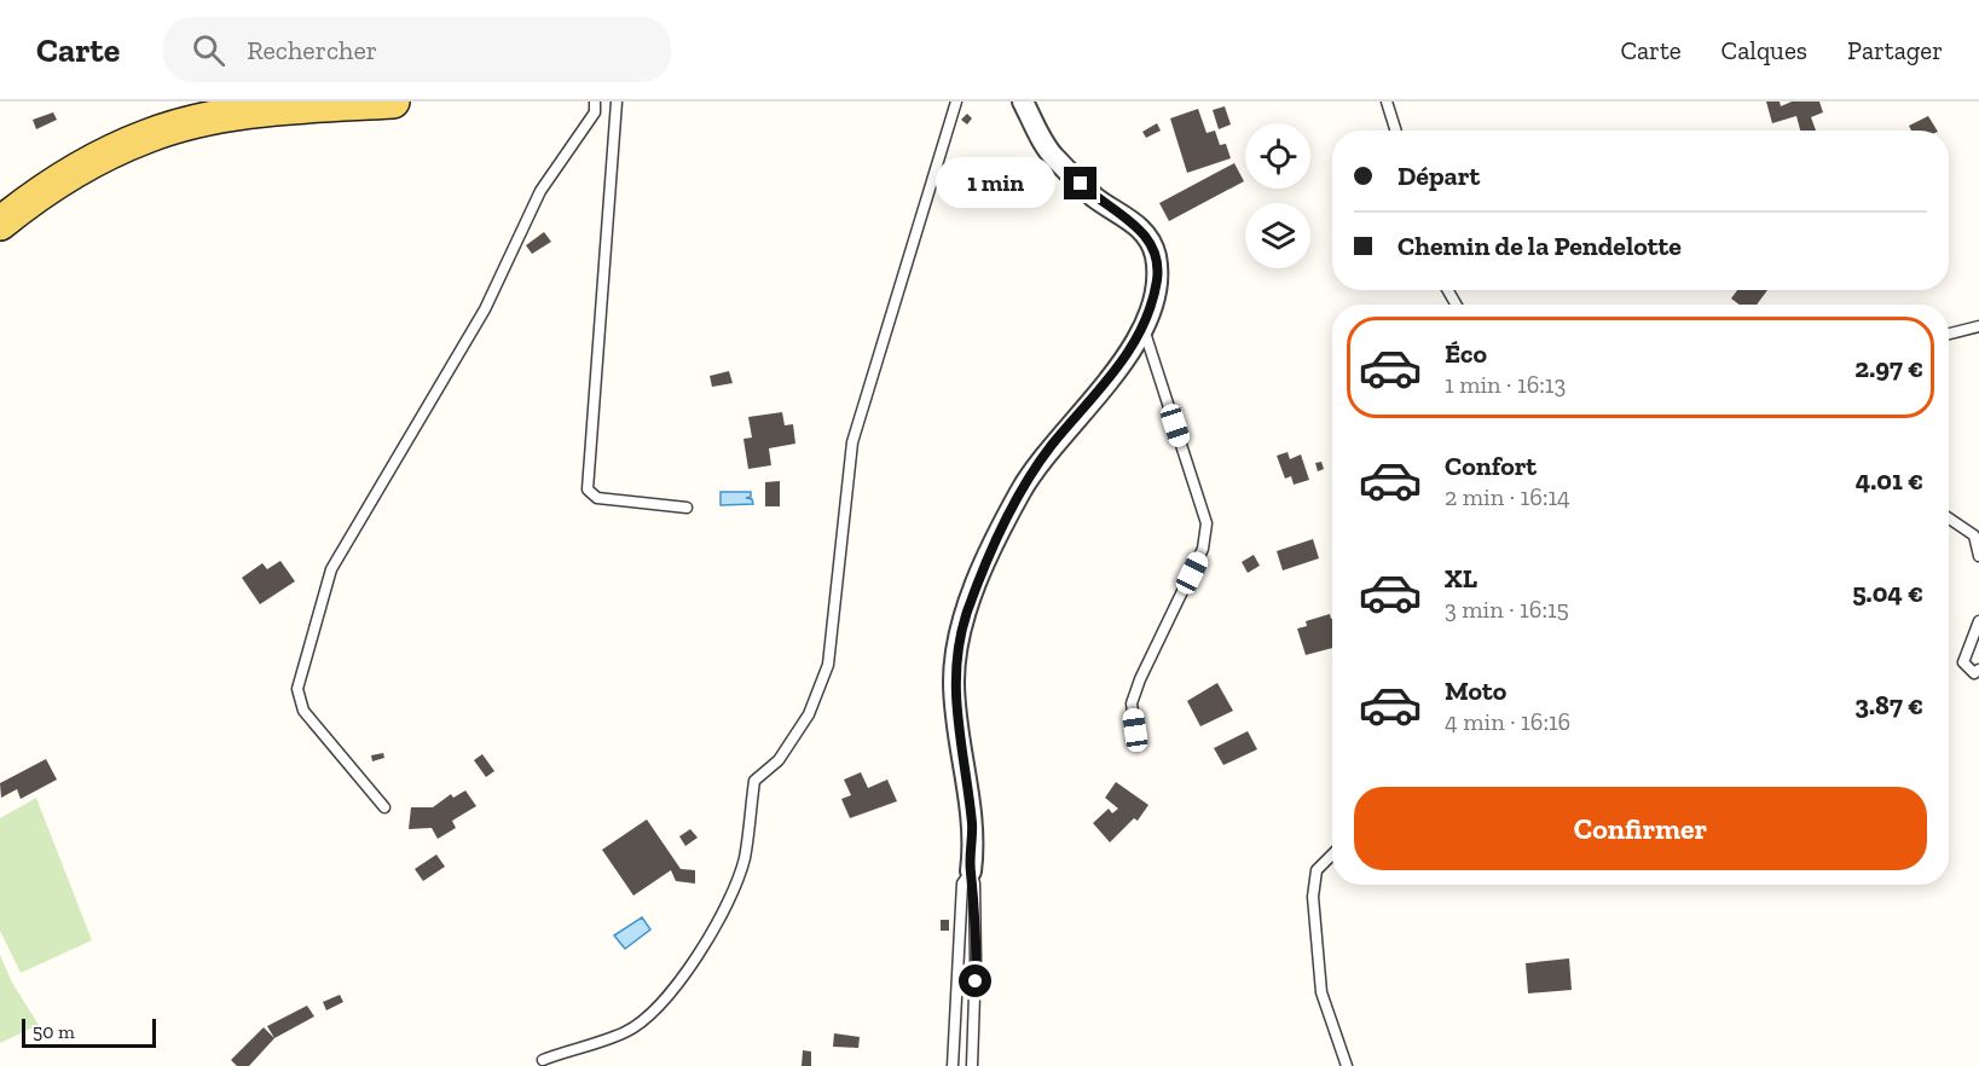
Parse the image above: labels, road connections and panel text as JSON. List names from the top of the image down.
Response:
{
  "scale_bar": "50 m",
  "page": {
    "header": "Carte",
    "search": "Rechercher",
    "nav": ["Carte", "Calques", "Partager"],
    "banner": ["Départ", "Chemin de la Pendelotte"],
    "bubble": "1 min",
    "list": [
      {
        "name": "Éco",
        "note": "1 min · 16:13",
        "value": "2.97 €"
      },
      {
        "name": "Confort",
        "note": "2 min · 16:14",
        "value": "4.01 €"
      },
      {
        "name": "XL",
        "note": "3 min · 16:15",
        "value": "5.04 €"
      },
      {
        "name": "Moto",
        "note": "4 min · 16:16",
        "value": "3.87 €"
      }
    ],
    "buttons": "Confirmer",
    "scale": "50 m"
  }
}
